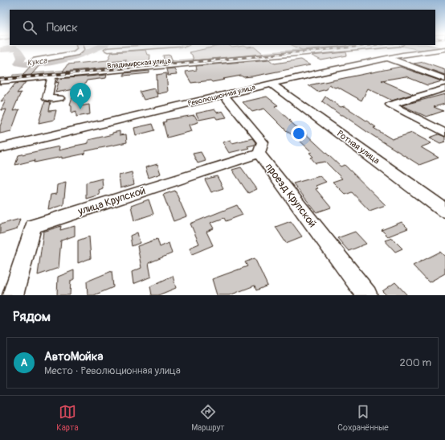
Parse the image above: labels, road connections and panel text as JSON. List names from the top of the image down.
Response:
{
  "streets": {
    "street": [
      "Владимирская улица",
      "Революционная улица",
      "Ротная улица",
      "проезд Крупской",
      "улица Крупской"
    ]
  },
  "crossings": [
    ["Революционная улица", "Ротная улица"],
    ["проезд Крупской", "улица Крупской"]
  ],
  "water": ["Кукса"],
  "page": {
    "search": "Поиск",
    "pins": "A",
    "heading": "Рядом",
    "list": [
      {
        "mark": "A",
        "name": "АвтоМойка",
        "note": "Место · Революционная улица",
        "value": "200 m"
      }
    ],
    "nav": ["Карта", "Маршрут", "Сохранённые"]
  }
}
